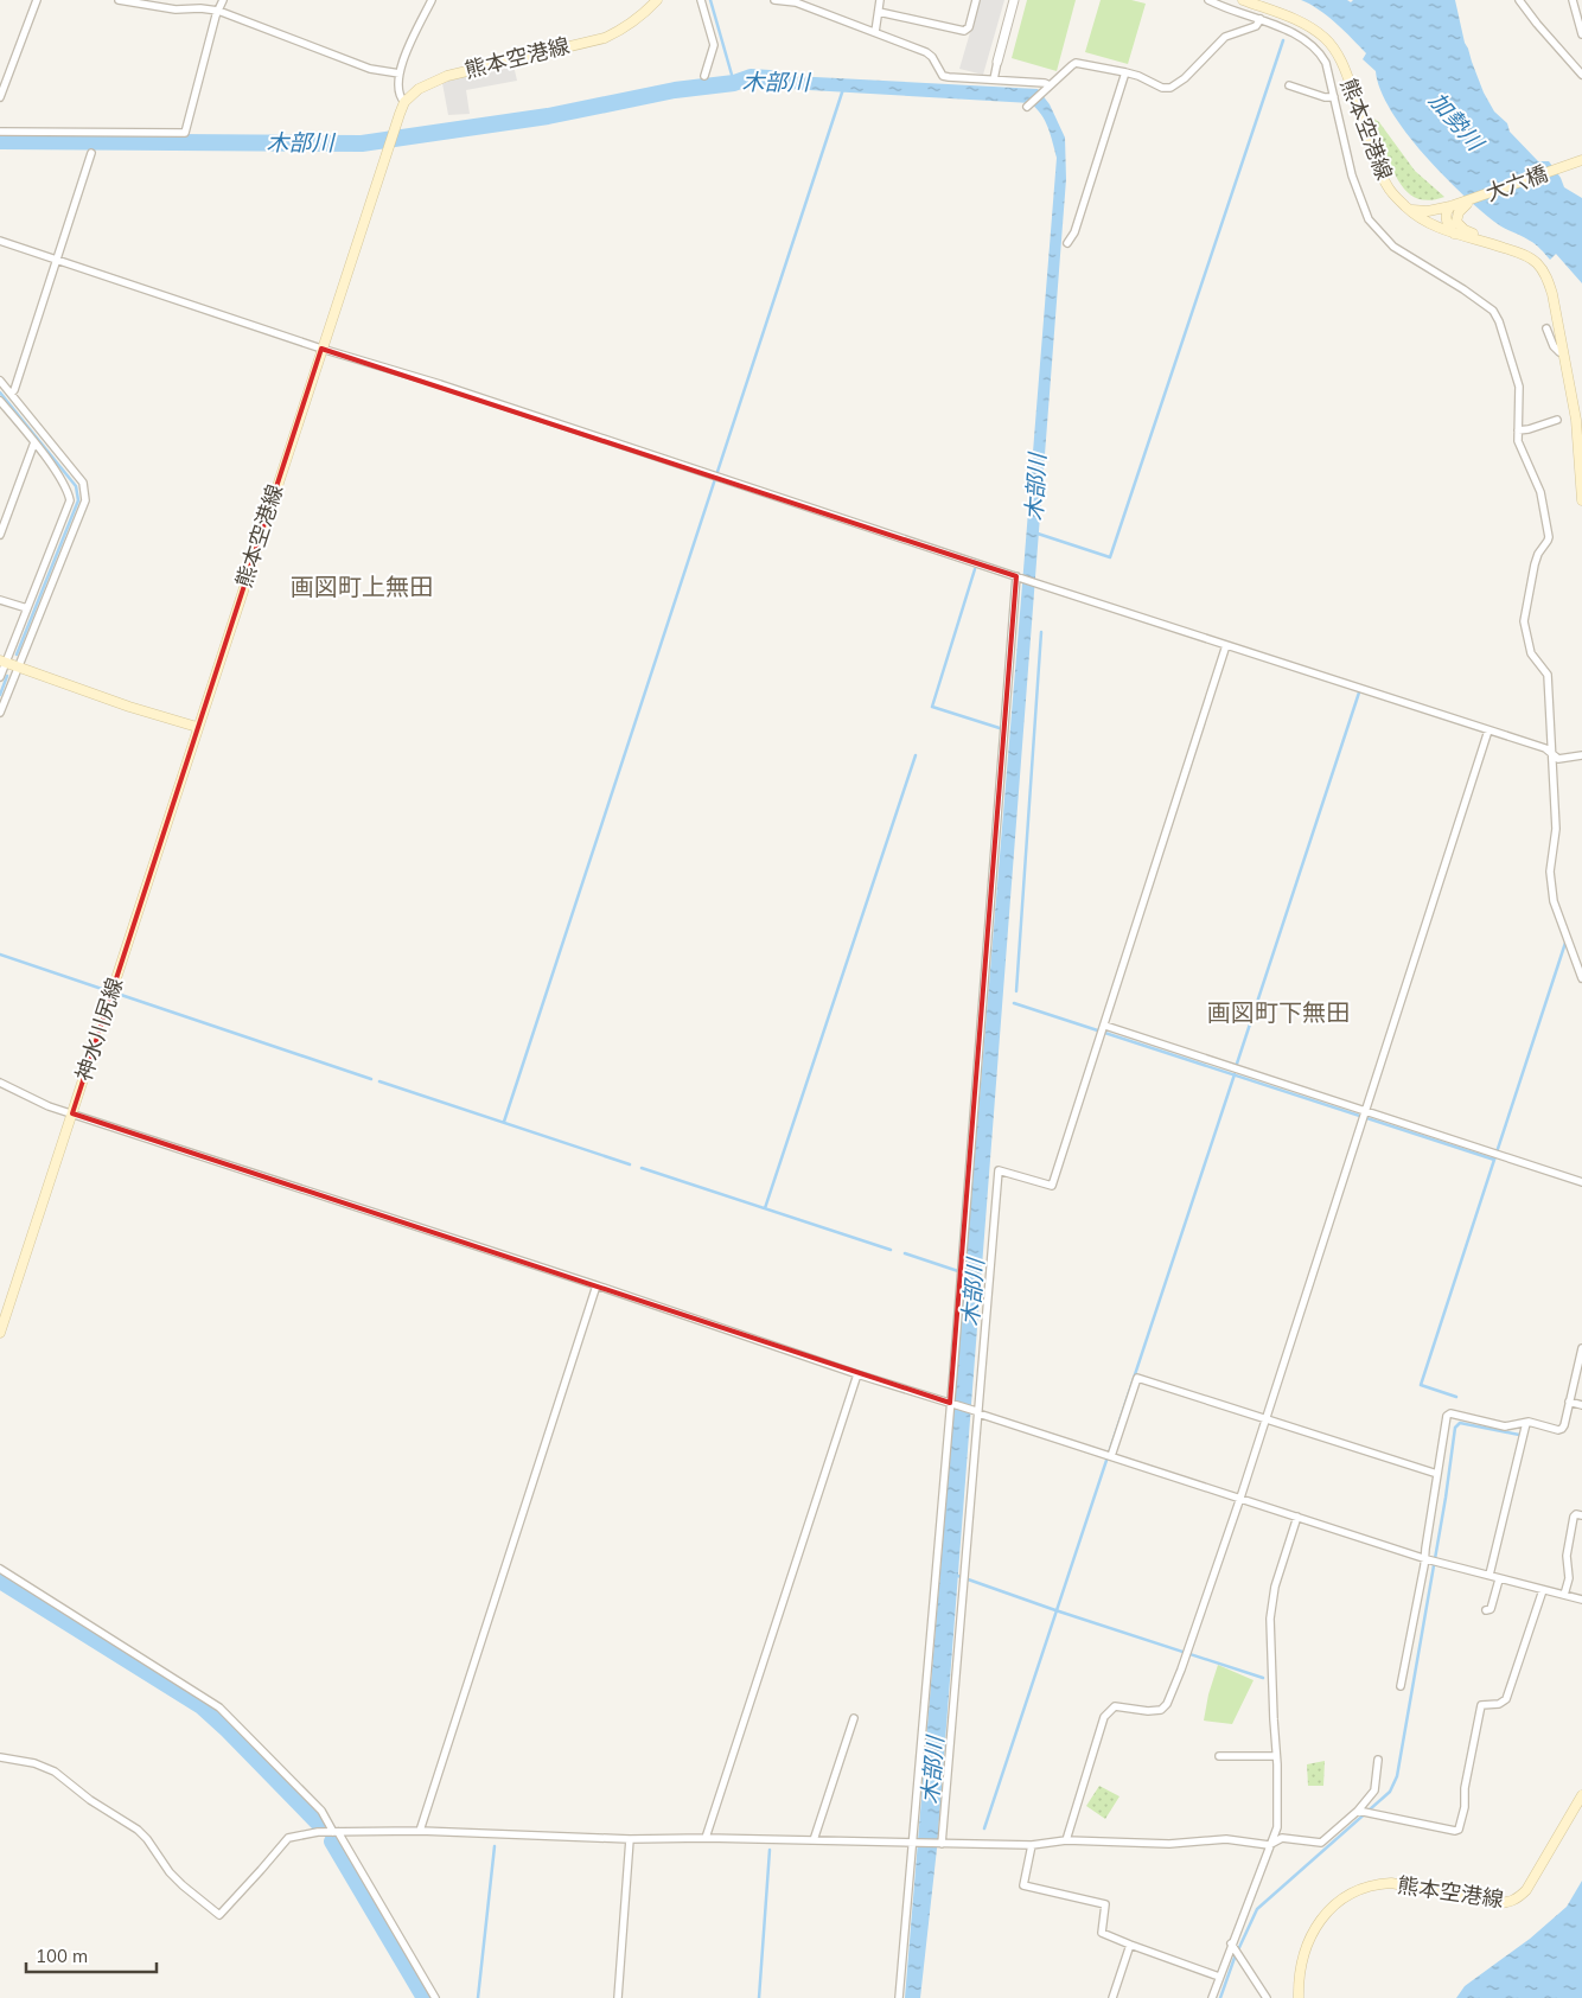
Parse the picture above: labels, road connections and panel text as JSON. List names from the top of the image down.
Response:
{
  "streets": {
    "main road": ["熊本空港線", "大六橋", "神水川尻線"]
  },
  "crossings": [
    ["熊本空港線", "大六橋"],
    ["熊本空港線", "神水川尻線"]
  ],
  "districts": ["画図町上無田", "画図町下無田"],
  "water": ["木部川", "加勢川"],
  "scale_bar": "100 m"
}
